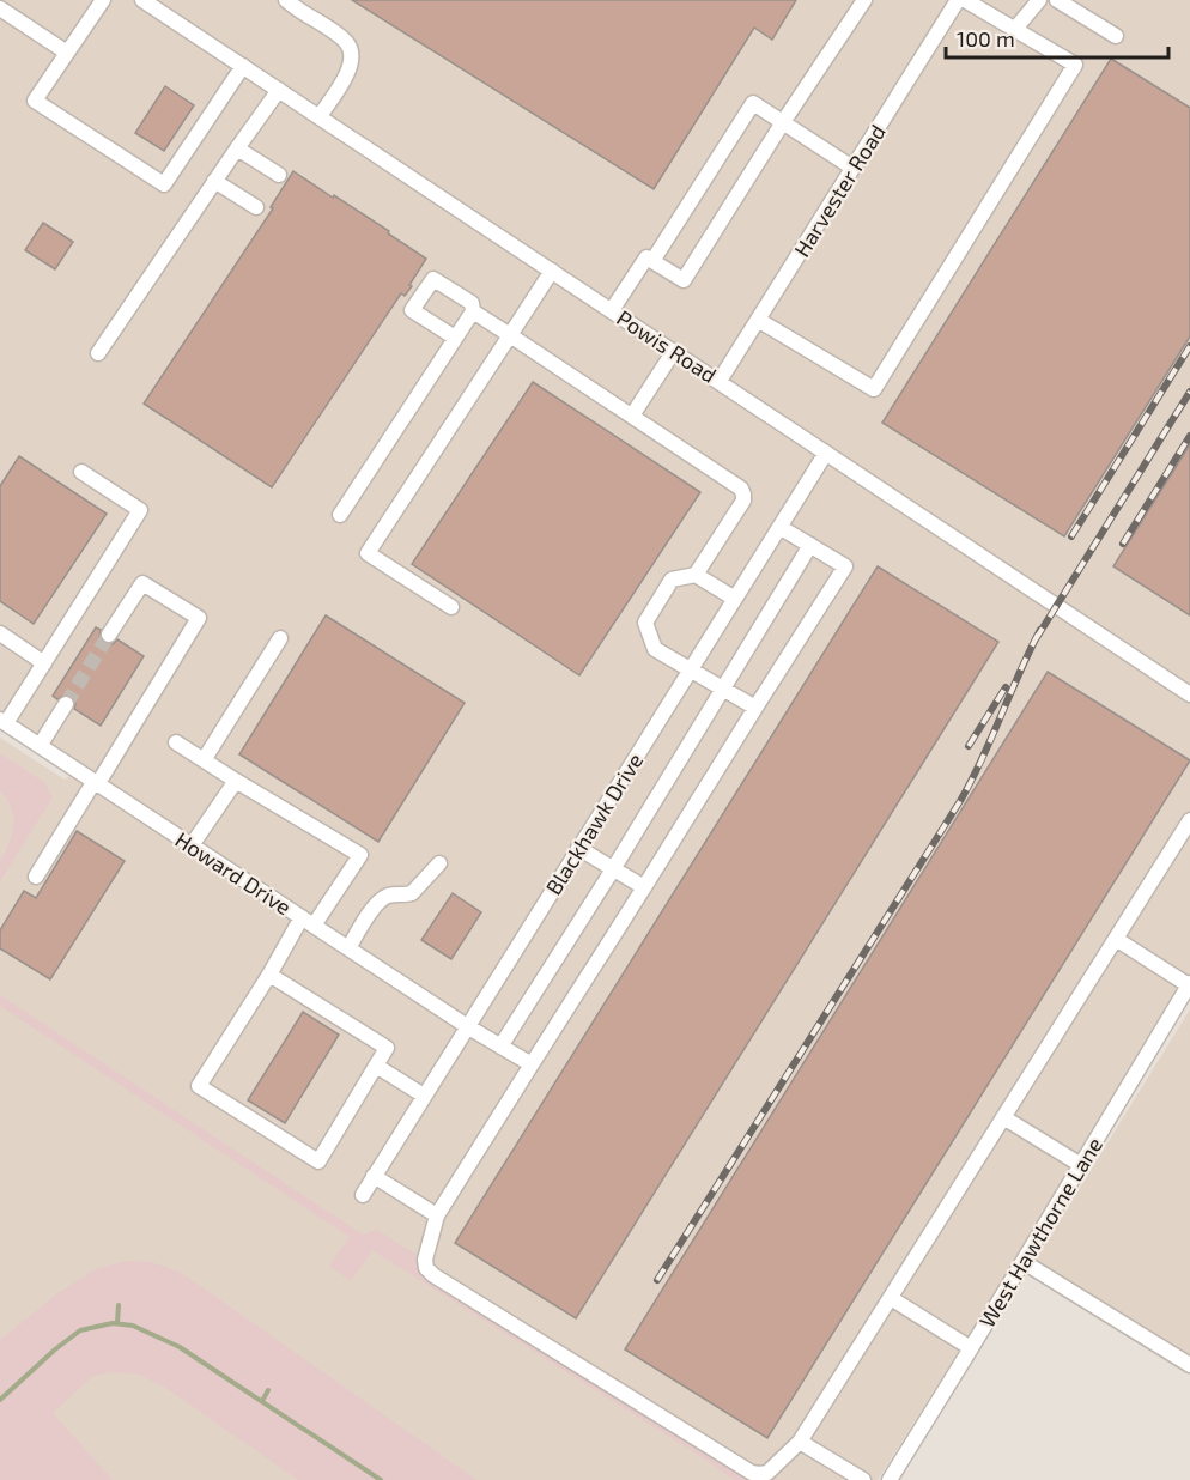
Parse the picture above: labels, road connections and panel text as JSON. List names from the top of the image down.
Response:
{
  "streets": {
    "street": [
      "Harvester Road",
      "Powis Road",
      "Blackhawk Drive",
      "Howard Drive",
      "West Hawthorne Lane"
    ]
  },
  "crossings": [
    ["Harvester Road", "Powis Road"],
    ["Powis Road", "Blackhawk Drive"],
    ["Blackhawk Drive", "Howard Drive"]
  ],
  "scale_bar": "100 m"
}
